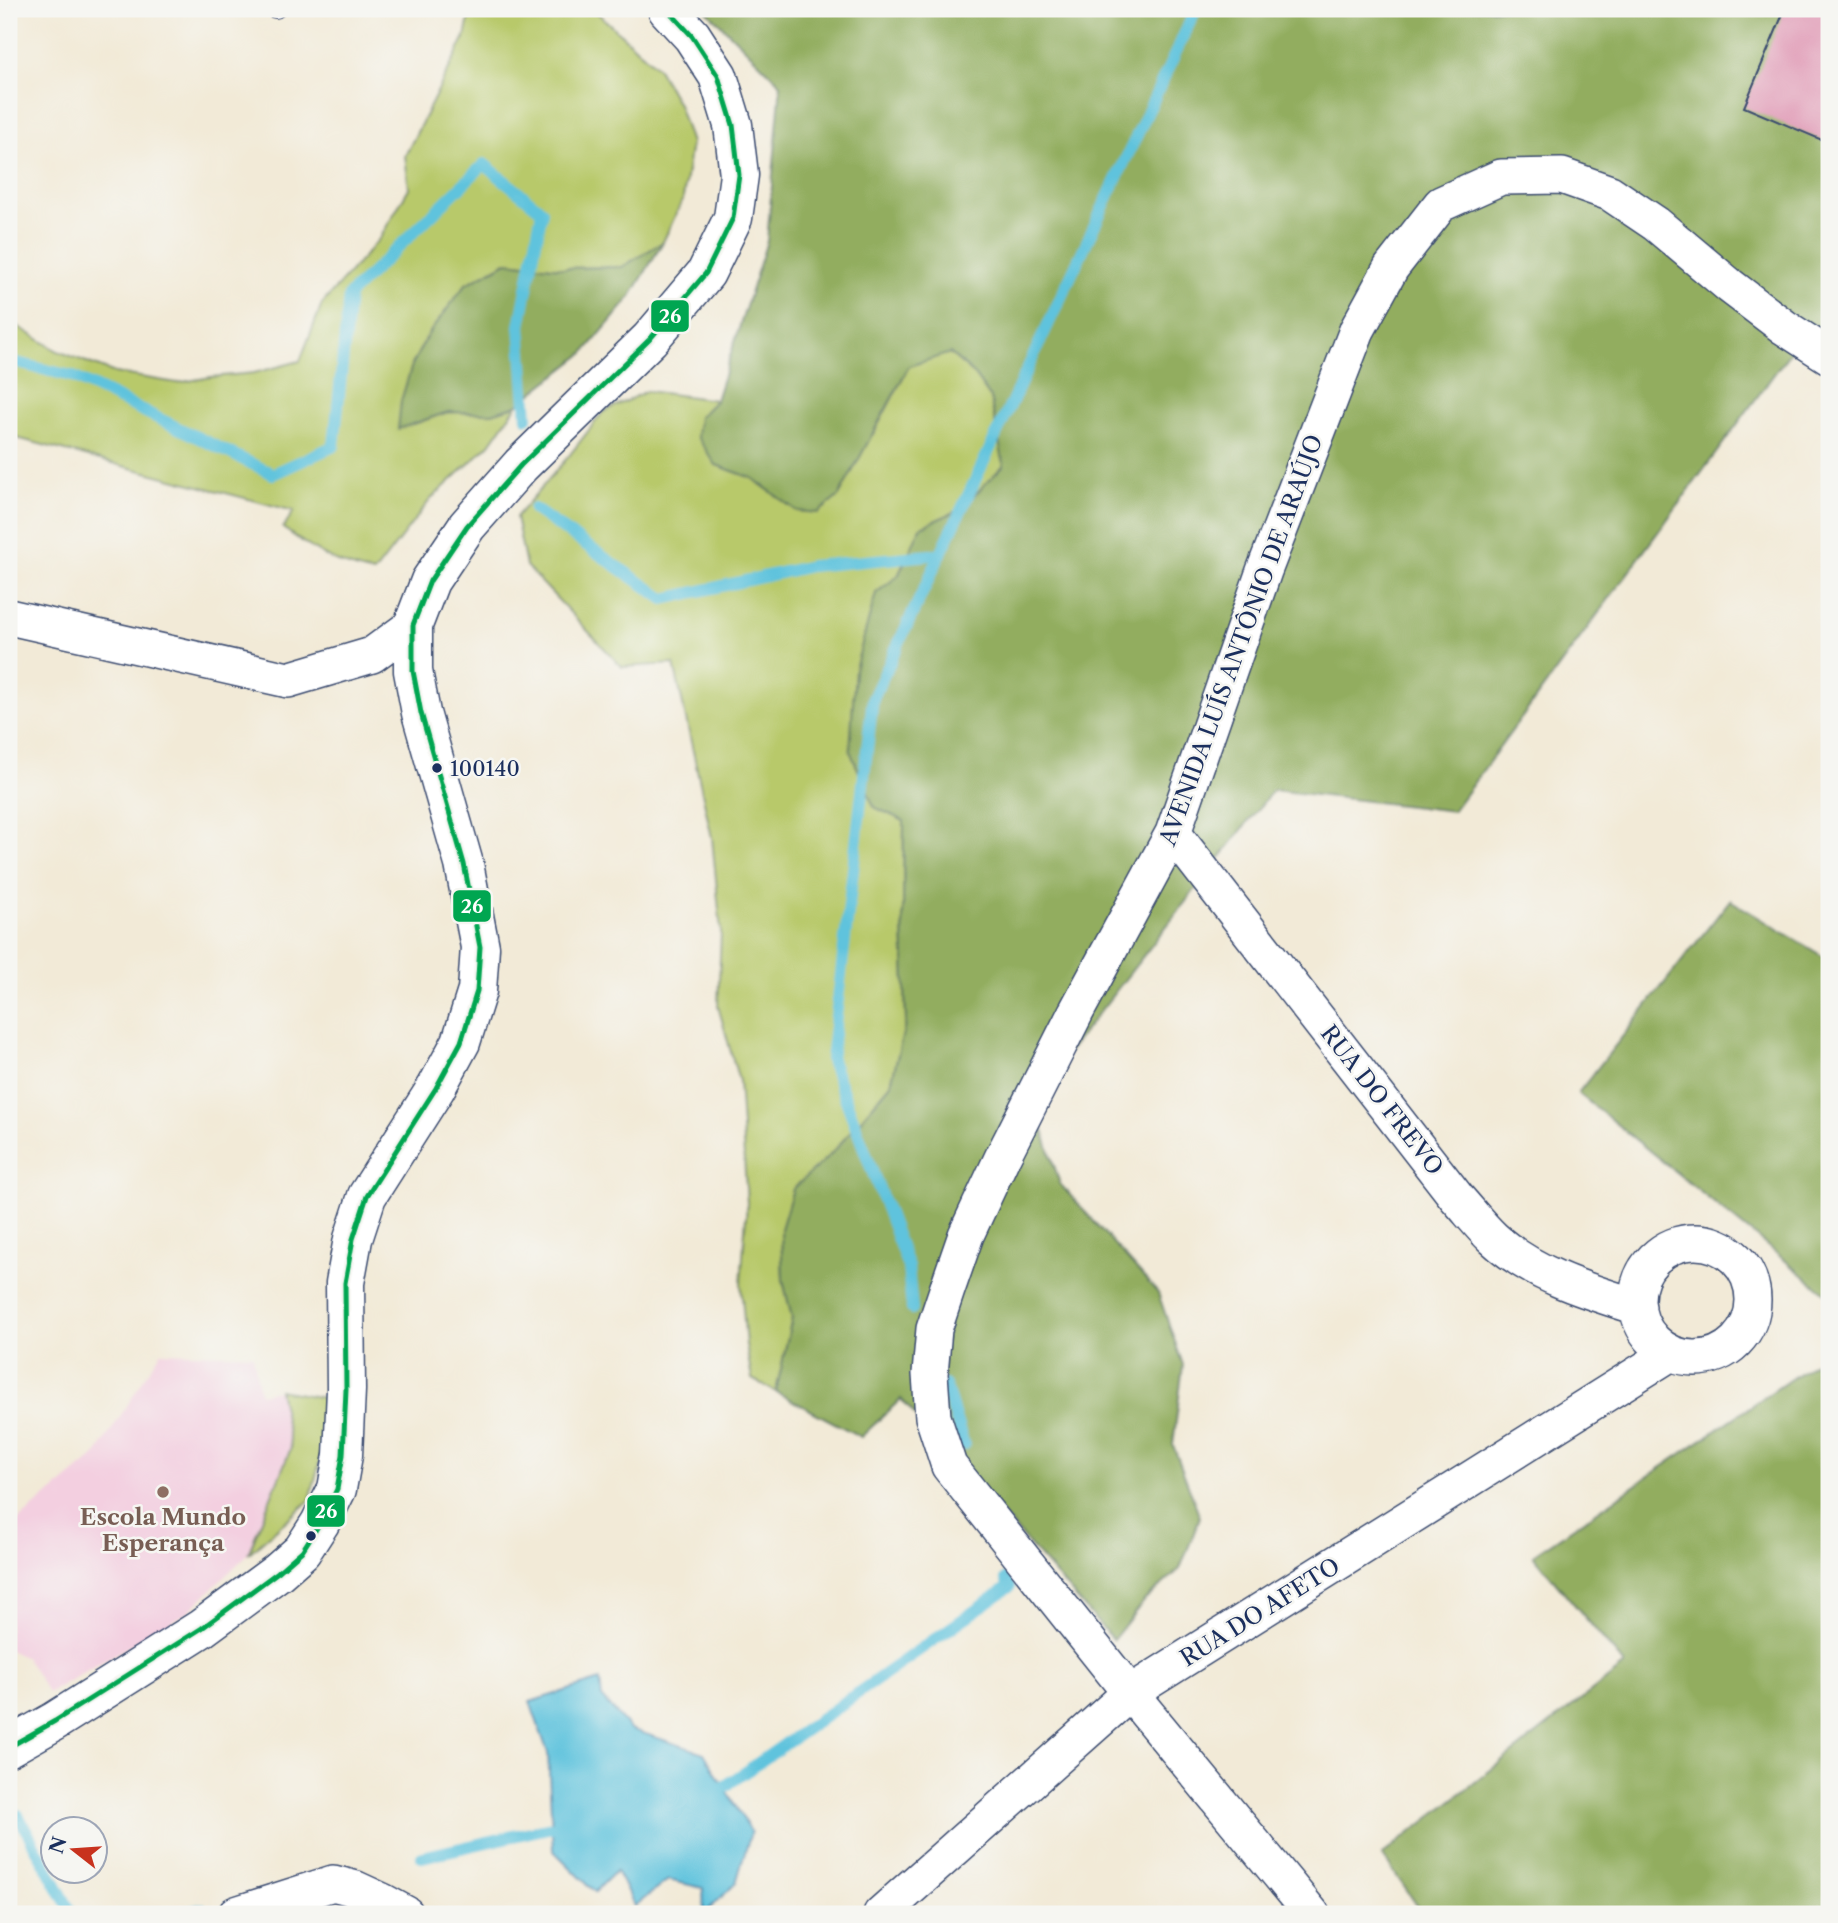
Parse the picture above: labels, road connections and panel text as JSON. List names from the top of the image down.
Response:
{
  "streets": {
    "street": ["AVENIDA LUÍS ANTÔNIO DE ARAÚJO", "RUA DO FREVO", "RUA DO AFETO"]
  },
  "crossings": [
    ["AVENIDA LUÍS ANTÔNIO DE ARAÚJO", "RUA DO FREVO"],
    ["AVENIDA LUÍS ANTÔNIO DE ARAÚJO", "RUA DO AFETO"],
    ["RUA DO FREVO", "RUA DO AFETO"]
  ],
  "places": ["100140", "Escola Mundo Esperança"],
  "lines": ["transit line 26"],
  "north": "left"
}
